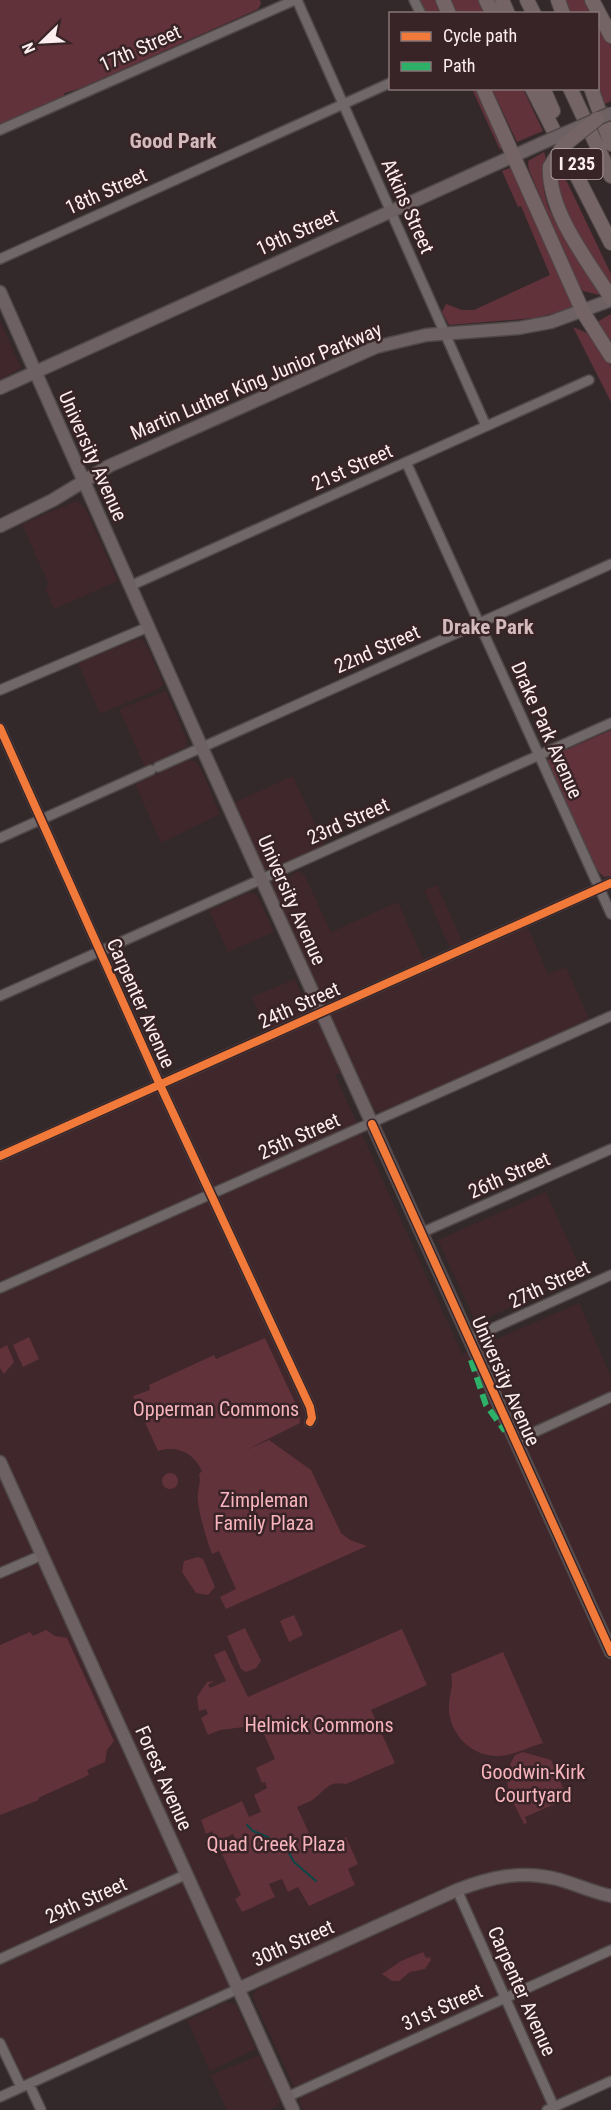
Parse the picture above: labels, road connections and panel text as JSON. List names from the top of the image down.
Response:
{
  "streets": {
    "highway": ["I 235"],
    "main road": [
      "19th Street",
      "Martin Luther King Junior Parkway",
      "University Avenue",
      "Forest Avenue",
      "30th Street"
    ],
    "street": [
      "17th Street",
      "18th Street",
      "Atkins Street",
      "21st Street",
      "22nd Street",
      "Drake Park Avenue",
      "23rd Street",
      "Carpenter Avenue",
      "24th Street",
      "25th Street",
      "26th Street",
      "27th Street",
      "29th Street",
      "31st Street"
    ]
  },
  "crossings": [
    ["17th Street", "Atkins Street"],
    ["18th Street", "Atkins Street"],
    ["Atkins Street", "19th Street"],
    ["Atkins Street", "Martin Luther King Junior Parkway"],
    ["Atkins Street", "21st Street"],
    ["19th Street", "University Avenue"],
    ["Martin Luther King Junior Parkway", "University Avenue"],
    ["University Avenue", "21st Street"],
    ["University Avenue", "22nd Street"],
    ["University Avenue", "23rd Street"],
    ["University Avenue", "24th Street"],
    ["University Avenue", "25th Street"],
    ["University Avenue", "26th Street"],
    ["University Avenue", "27th Street"],
    ["21st Street", "Drake Park Avenue"],
    ["22nd Street", "Drake Park Avenue"],
    ["22nd Street", "Carpenter Avenue"],
    ["Drake Park Avenue", "23rd Street"],
    ["Drake Park Avenue", "24th Street"],
    ["23rd Street", "Carpenter Avenue"],
    ["Carpenter Avenue", "24th Street"],
    ["Carpenter Avenue", "25th Street"],
    ["Carpenter Avenue", "30th Street"],
    ["Carpenter Avenue", "31st Street"],
    ["Forest Avenue", "29th Street"],
    ["Forest Avenue", "30th Street"],
    ["Forest Avenue", "31st Street"]
  ],
  "districts": ["Good Park", "Drake Park"],
  "parks": [
    "Opperman Commons",
    "Zimpleman Family Plaza",
    "Helmick Commons",
    "Goodwin-Kirk Courtyard",
    "Quad Creek Plaza"
  ],
  "legend": ["Cycle path", "Path"],
  "north": "bottom left"
}
